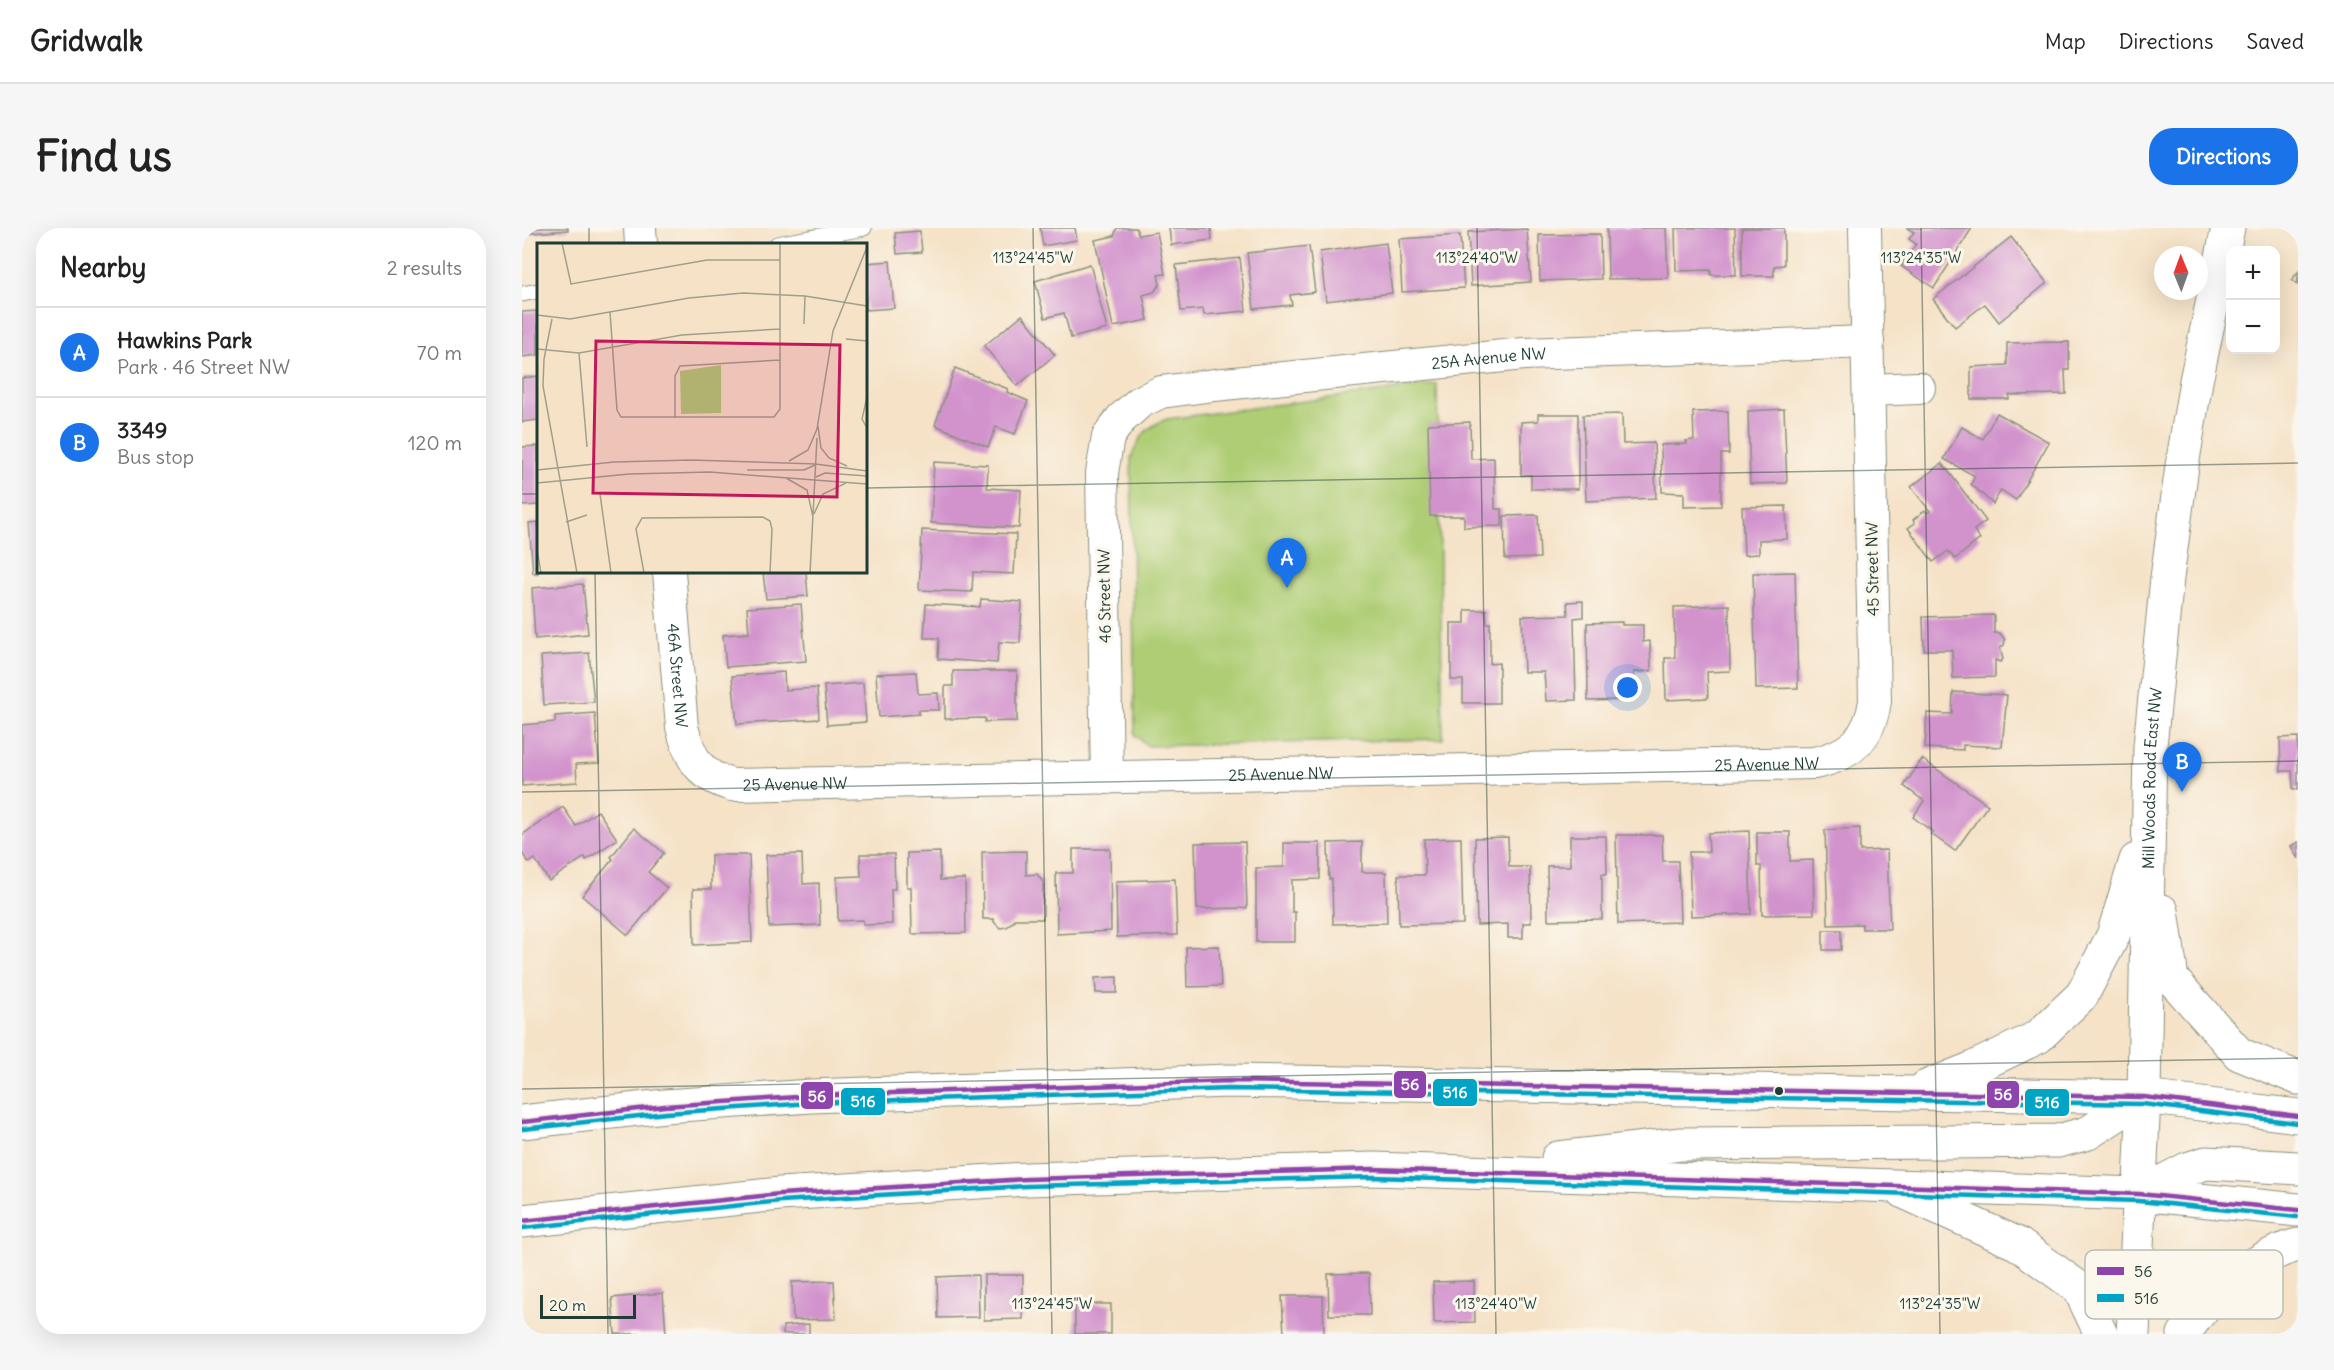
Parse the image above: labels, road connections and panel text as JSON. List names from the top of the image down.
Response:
{
  "streets": {
    "main road": ["Mill Woods Road East NW"],
    "street": [
      "25A Avenue NW",
      "45 Street NW",
      "46 Street NW",
      "46A Street NW",
      "25 Avenue NW"
    ]
  },
  "crossings": [
    ["25A Avenue NW", "45 Street NW"],
    ["25A Avenue NW", "46 Street NW"],
    ["45 Street NW", "25 Avenue NW"],
    ["46 Street NW", "25 Avenue NW"],
    ["46A Street NW", "25 Avenue NW"]
  ],
  "lines": ["transit line 56", "transit line 516"],
  "legend": ["56", "516"],
  "scale_bar": "20 m",
  "north": "top",
  "page": {
    "header": "Gridwalk",
    "nav": ["Map", "Directions", "Saved"],
    "buttons": "Directions",
    "title": "Find us",
    "heading": ["Nearby", "2 results"],
    "map_buttons": ["+", "−"],
    "list": [
      {
        "mark": "A",
        "name": "Hawkins Park",
        "note": "Park · 46 Street NW",
        "value": "70 m"
      },
      {
        "mark": "B",
        "name": "3349",
        "note": "Bus stop",
        "value": "120 m"
      }
    ],
    "pins": ["A", "B"],
    "scale": "20 m"
  },
  "coordinates": ["113°24'45\"W", "113°24'40\"W", "113°24'35\"W"]
}
